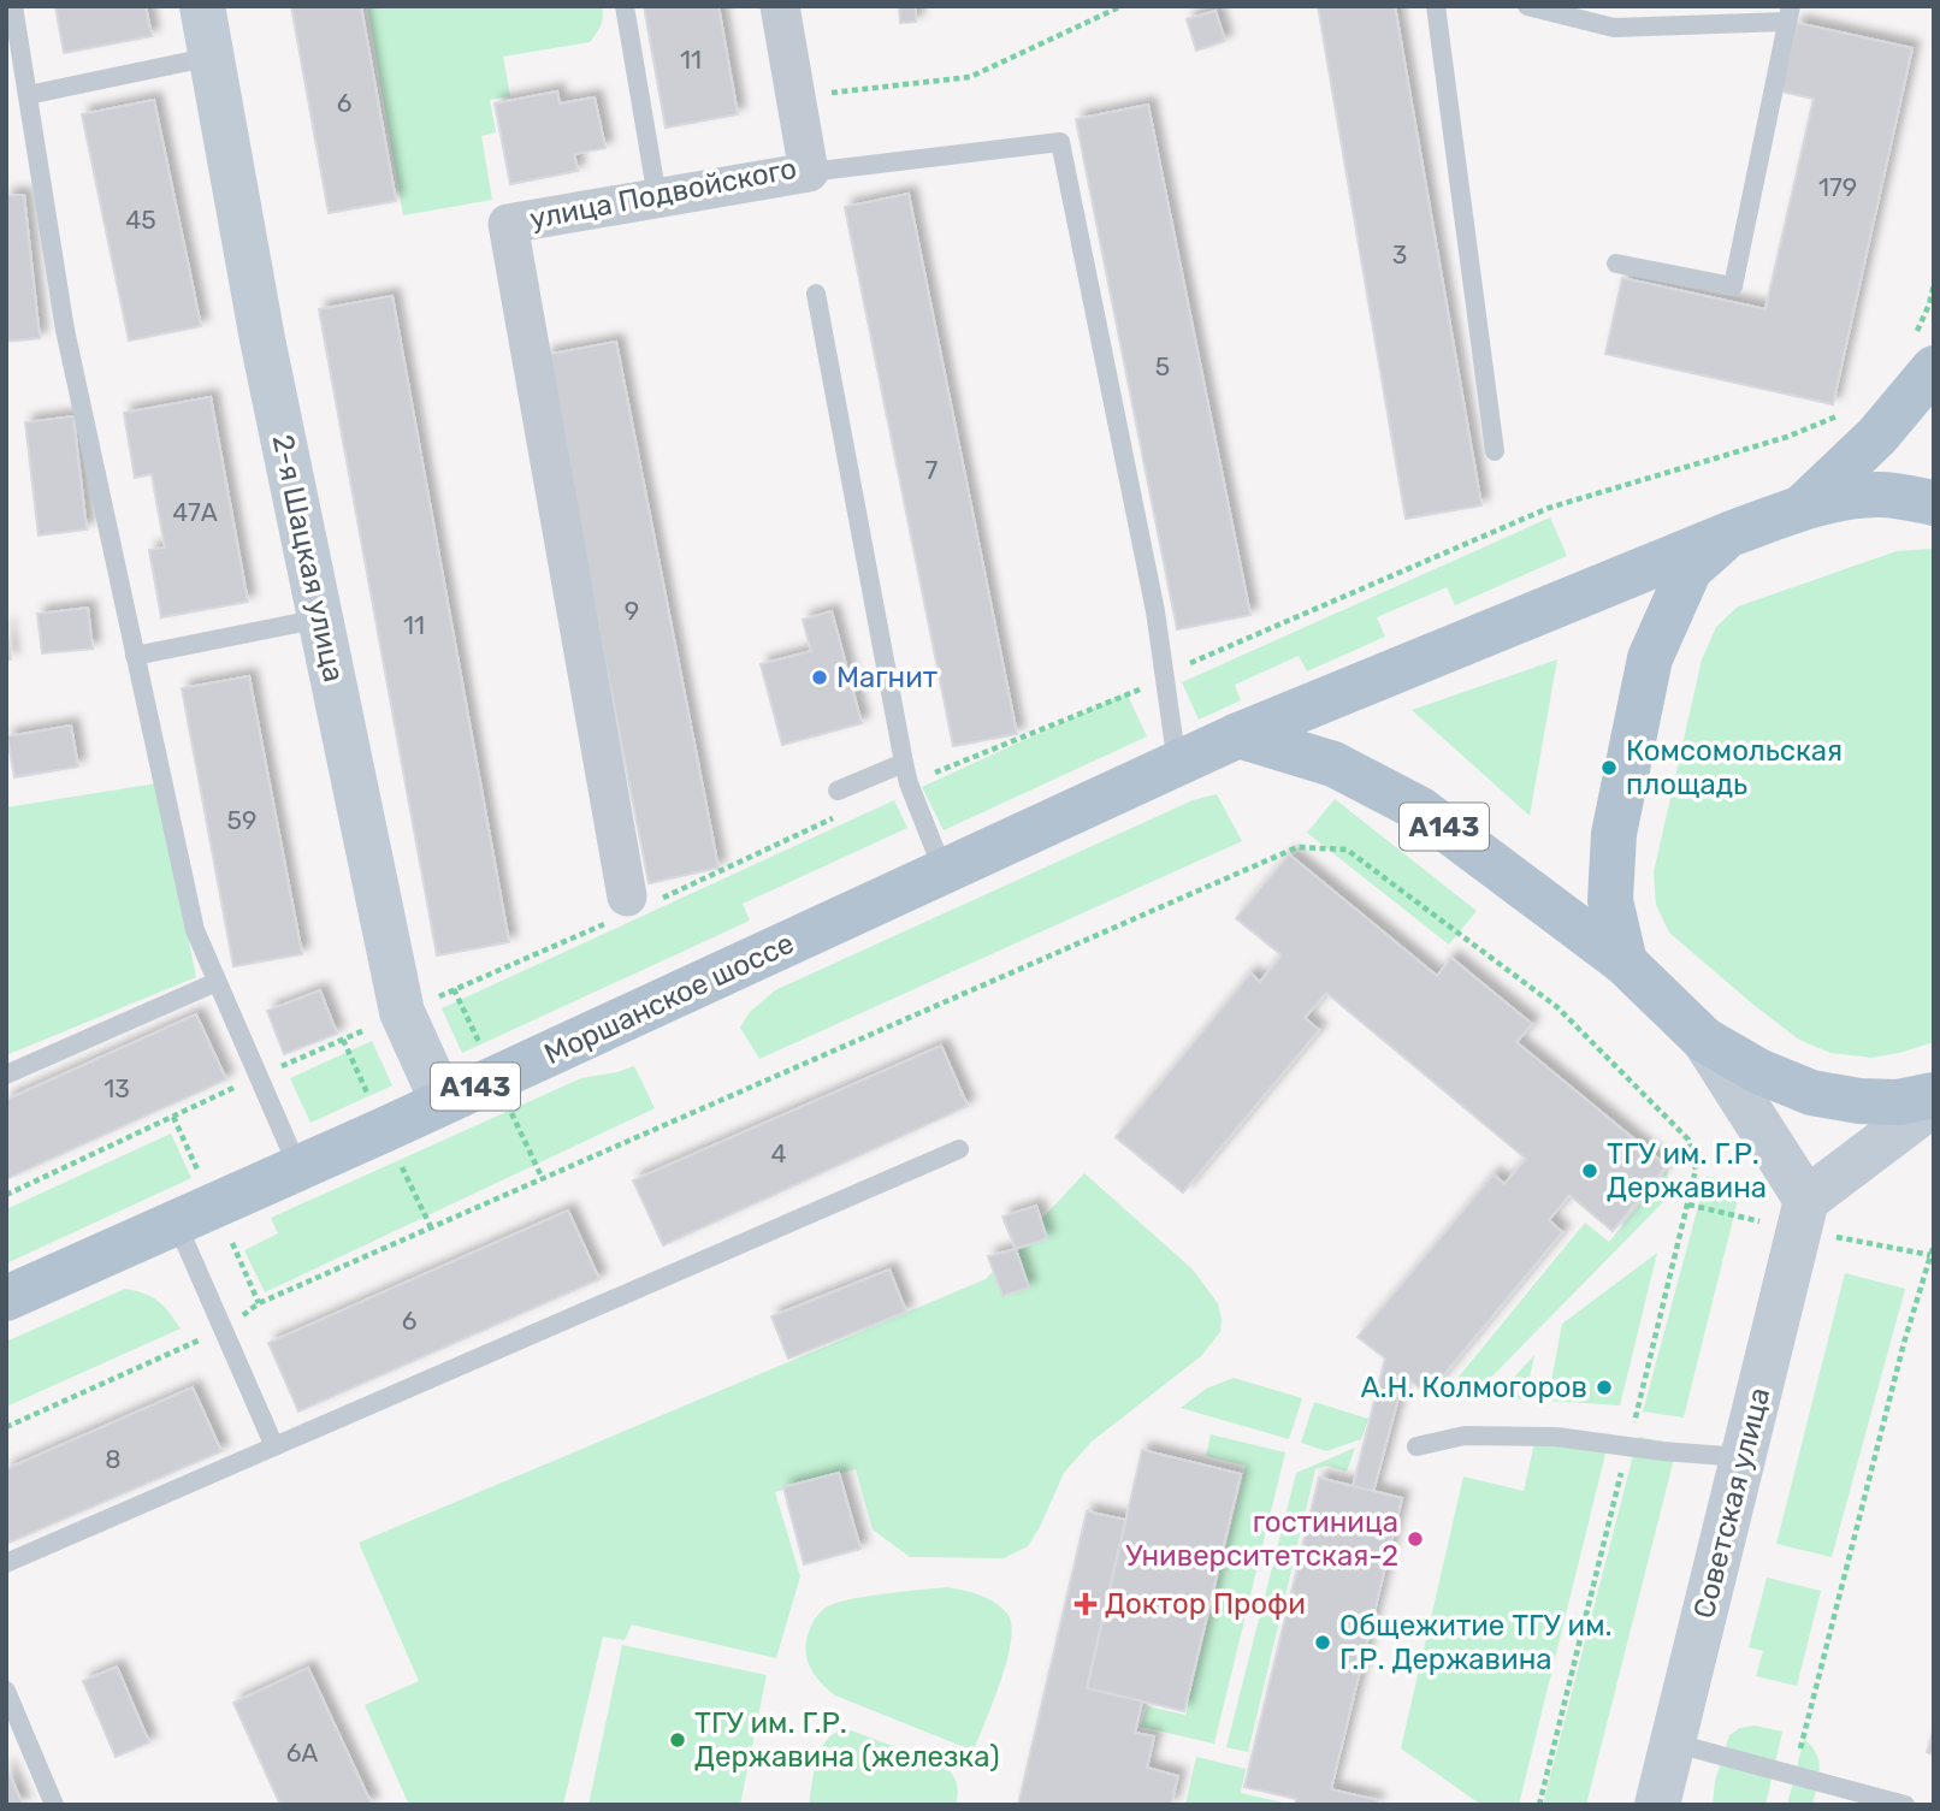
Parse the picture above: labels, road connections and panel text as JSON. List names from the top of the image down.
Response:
{
  "streets": {
    "main road": ["А143", "Моршанское шоссе"],
    "street": ["улица Подвойского", "2-я Шацкая улица", "Советская улица"]
  },
  "crossings": [
    ["2-я Шацкая улица", "Моршанское шоссе"],
    ["А143", "Моршанское шоссе"]
  ],
  "places": {
    "other": [
      "Магнит",
      "Комсомольская площадь",
      "ТГУ им. Г.Р. Державина",
      "А.Н. Колмогоров",
      "гостиница Университетская-2",
      "Общежитие ТГУ им. Г.Р. Державина",
      "ТГУ им. Г.Р. Державина (железка)"
    ],
    "health": ["Доктор Профи"]
  },
  "house_numbers": [
    "11",
    "6",
    "179",
    "45",
    "3",
    "5",
    "7",
    "47А",
    "9",
    "11",
    "59",
    "13",
    "4",
    "6",
    "8",
    "6А"
  ]
}
